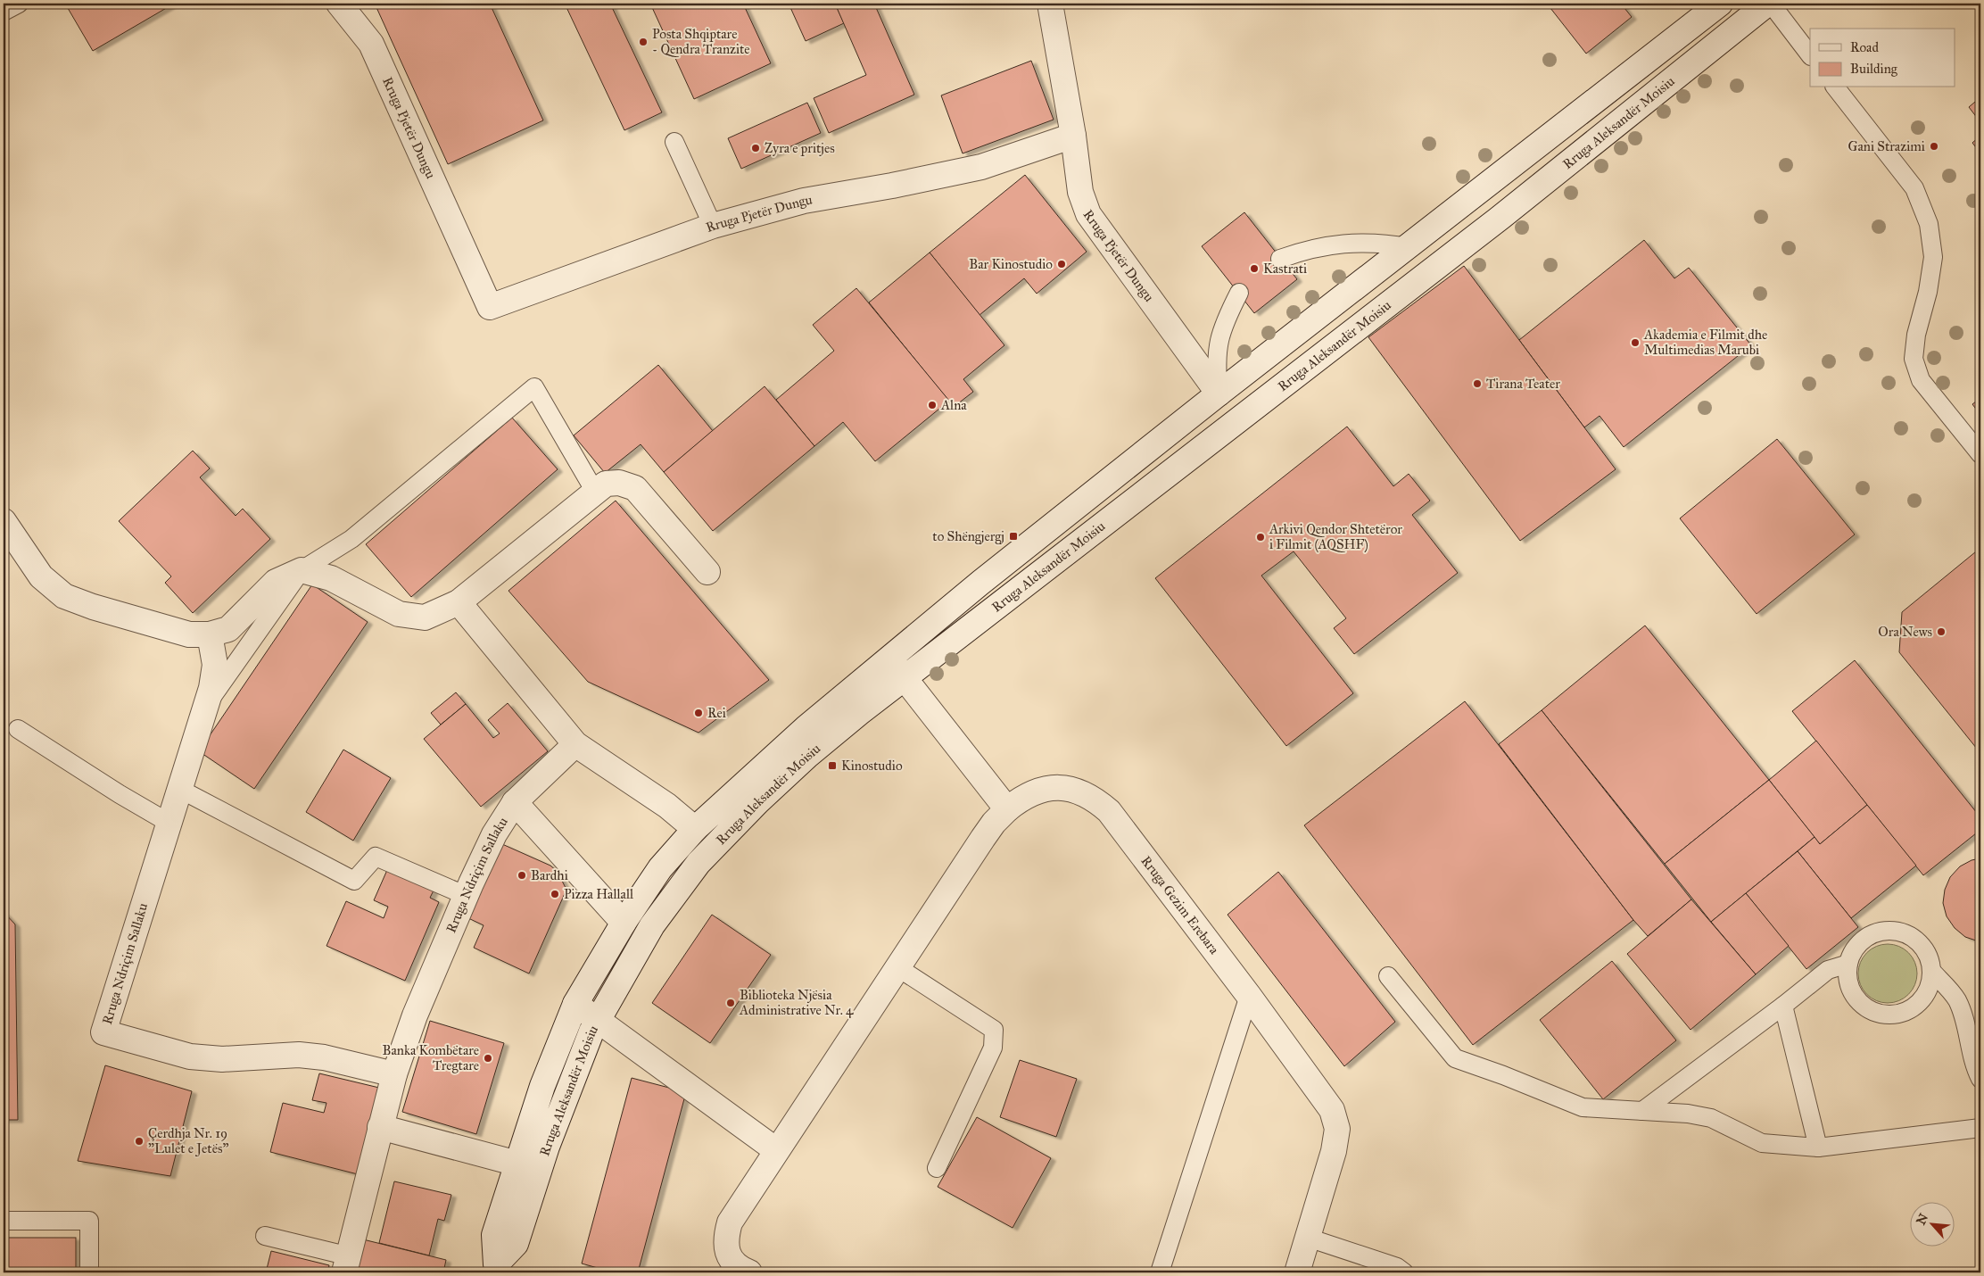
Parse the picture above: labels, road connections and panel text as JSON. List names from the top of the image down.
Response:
{
  "streets": {
    "street": [
      "Rruga Aleksandër Moisiu",
      "Rruga Pjetër Dungu",
      "Rruga Ndriçim Sallaku",
      "Rruga Gezim Erebara"
    ]
  },
  "crossings": [
    ["Rruga Aleksandër Moisiu", "Rruga Pjetër Dungu"],
    ["Rruga Aleksandër Moisiu", "Rruga Ndriçim Sallaku"]
  ],
  "places": {
    "other": [
      "Posta Shqiptare - Qendra Tranzite",
      "Gani Strazimi",
      "Zyra e pritjes",
      "Bar Kinostudio",
      "Kastrati",
      "Akademia e Filmit dhe Multimedias Marubi",
      "Tirana Teater",
      "Alna",
      "Arkivi Qendor Shtetëror i Filmit (AQSHF)",
      "Ora News",
      "Rei",
      "Bardhi",
      "Pizza Hallall",
      "Biblioteka Njësia Administrative Nr. 4",
      "Banka Kombëtare Tregtare",
      "Çerdhja Nr. 19 \"Lulet e Jetës\""
    ],
    "transit": ["to Shëngjergj", "Kinostudio"]
  },
  "legend": ["Road", "Building"],
  "north": "top left"
}
